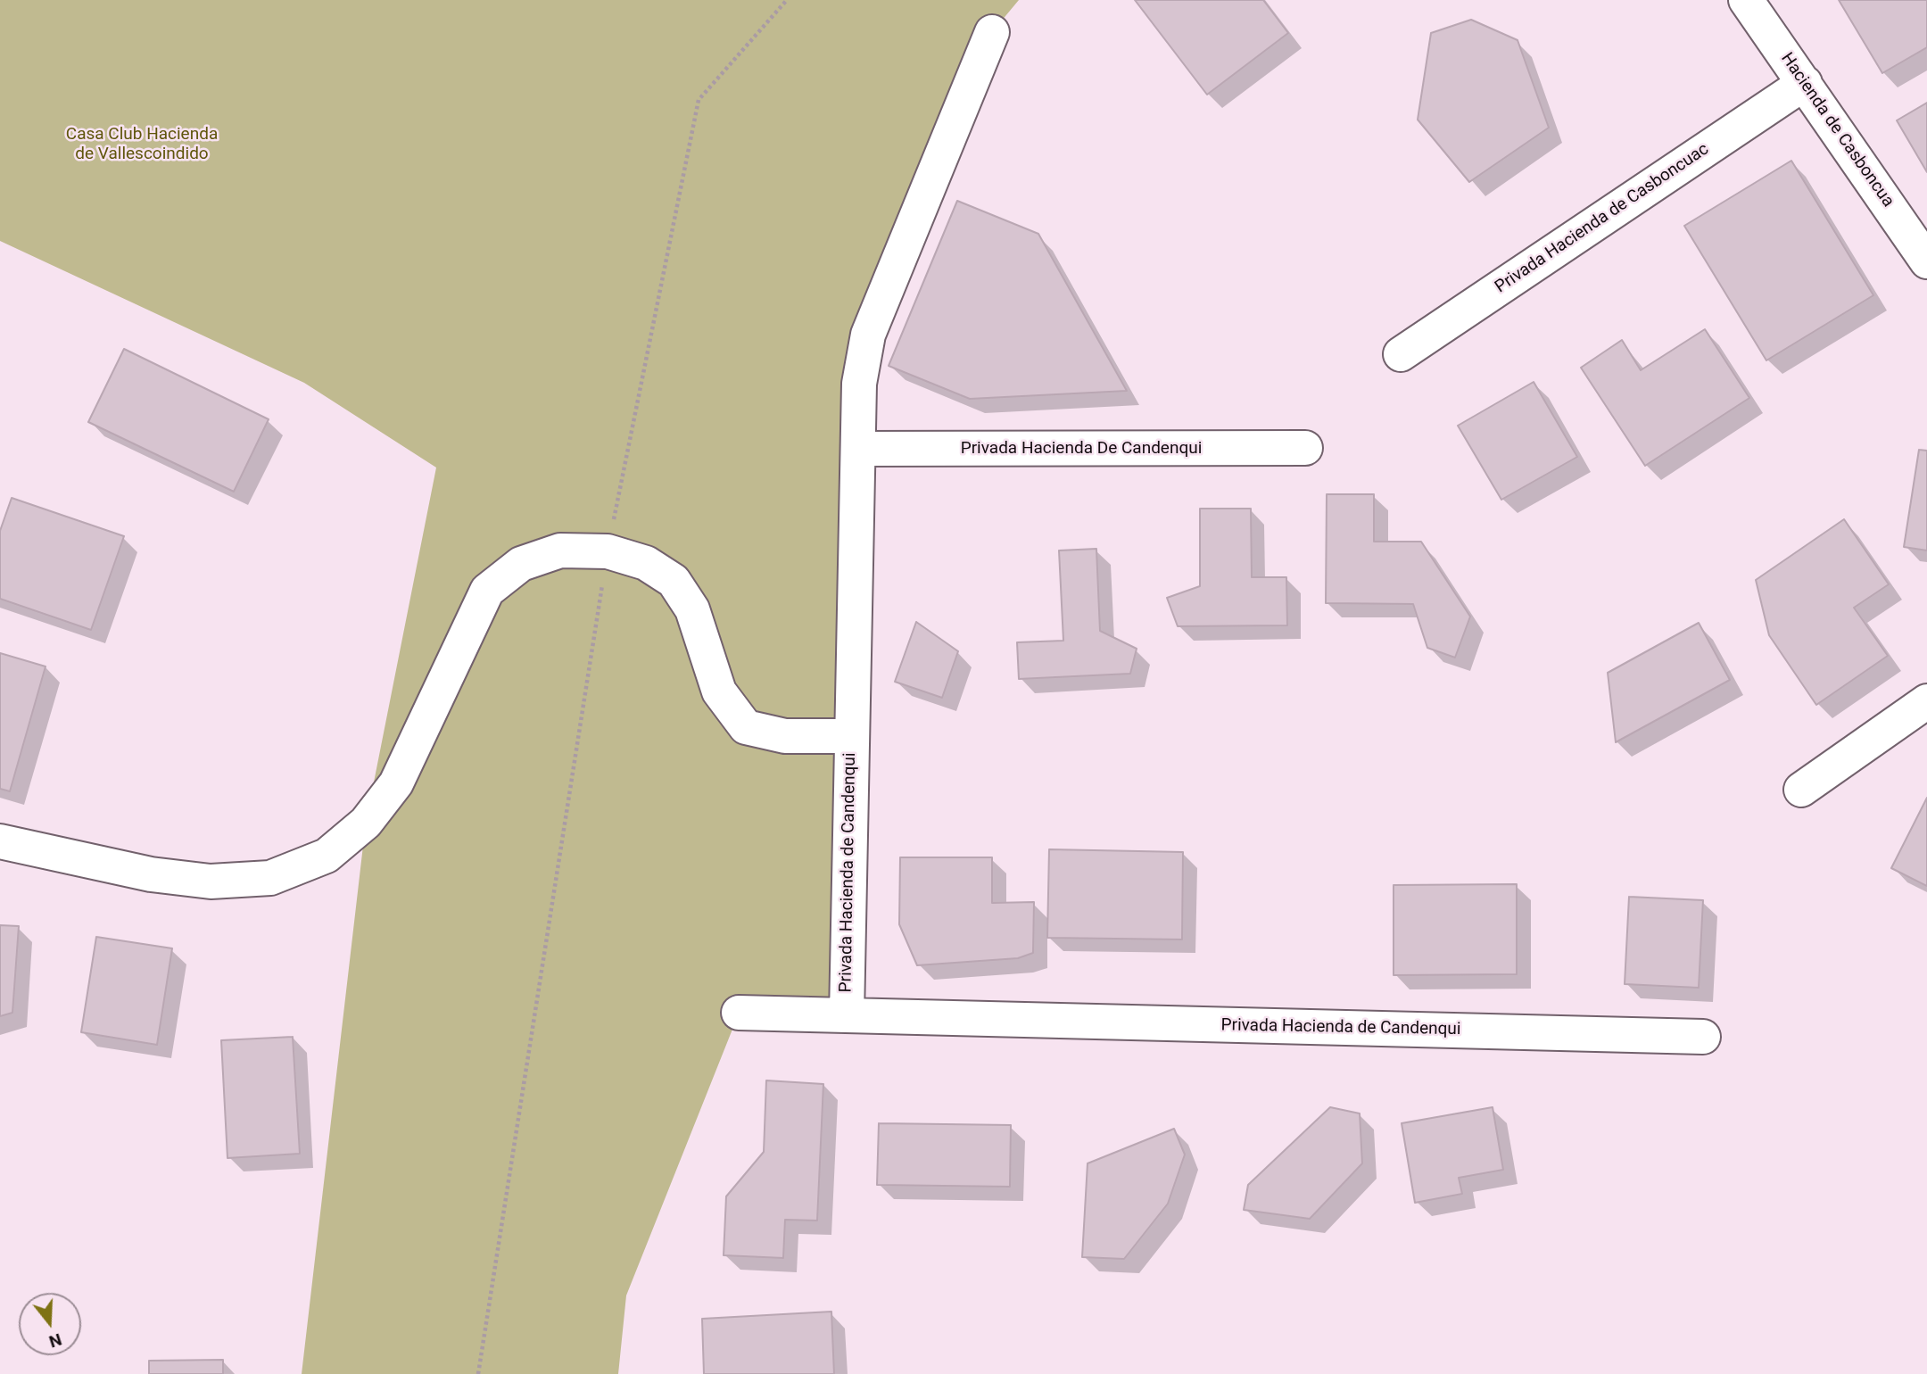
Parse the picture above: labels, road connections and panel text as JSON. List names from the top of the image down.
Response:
{
  "streets": {
    "street": [
      "Hacienda de Casboncua",
      "Privada Hacienda de Casboncuac",
      "Privada Hacienda De Candenqui",
      "Privada Hacienda de Candenqui"
    ]
  },
  "crossings": [
    ["Hacienda de Casboncua", "Privada Hacienda de Casboncuac"],
    ["Privada Hacienda De Candenqui", "Privada Hacienda de Candenqui"]
  ],
  "parks": ["Casa Club Hacienda de Vallescoindido"],
  "north": "bottom"
}
